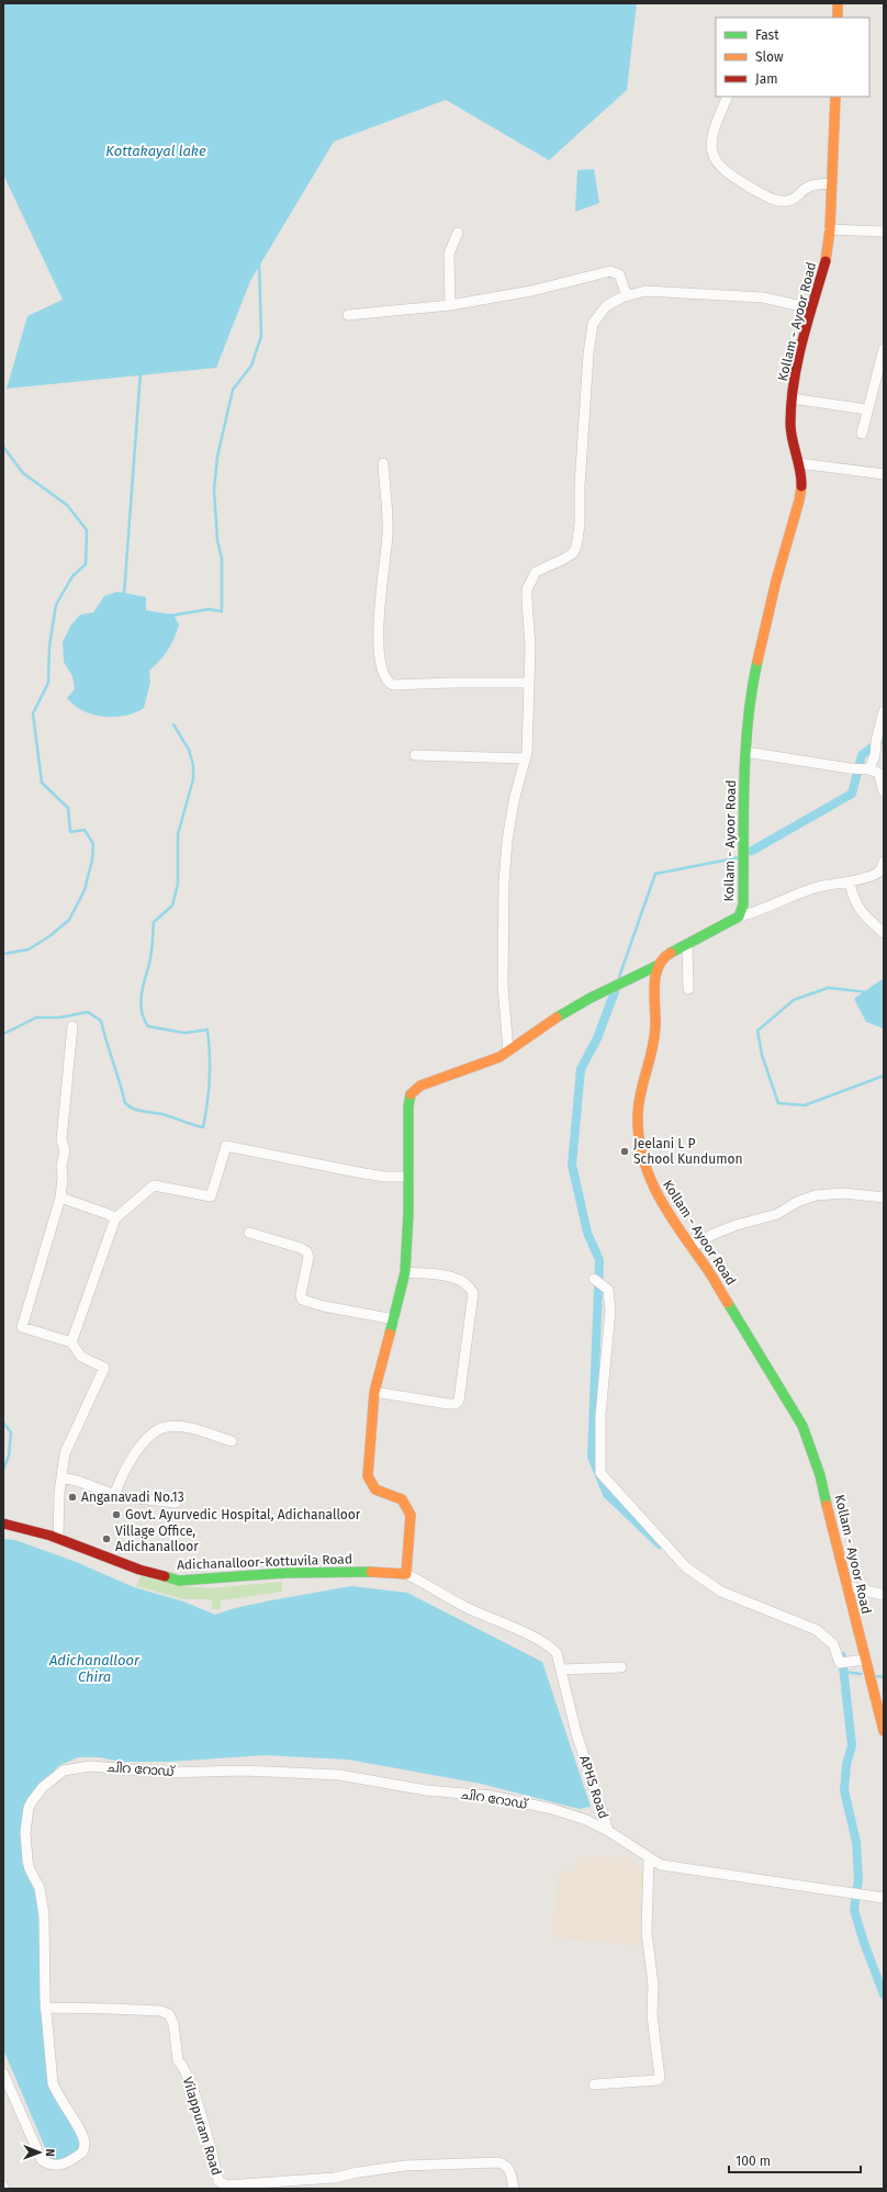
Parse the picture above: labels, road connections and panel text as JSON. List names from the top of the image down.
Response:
{
  "streets": {
    "main road": ["Kollam - Ayoor Road", "Adichanalloor-Kottuvila Road"],
    "street": ["ചിറ റോഡ്", "APHS Road", "Vilappuram Road"]
  },
  "crossings": [
    ["Adichanalloor-Kottuvila Road", "APHS Road"],
    ["ചിറ റോഡ്", "APHS Road"],
    ["ചിറ റോഡ്", "Vilappuram Road"]
  ],
  "water": ["Kottakayal lake", "Adichanalloor Chira"],
  "places": [
    "Jeelani L P School Kundumon",
    "Anganavadi No.13",
    "Govt. Ayurvedic Hospital, Adichanalloor",
    "Village Office, Adichanalloor"
  ],
  "legend": ["Fast", "Slow", "Jam"],
  "scale_bar": "100 m",
  "north": "right"
}
